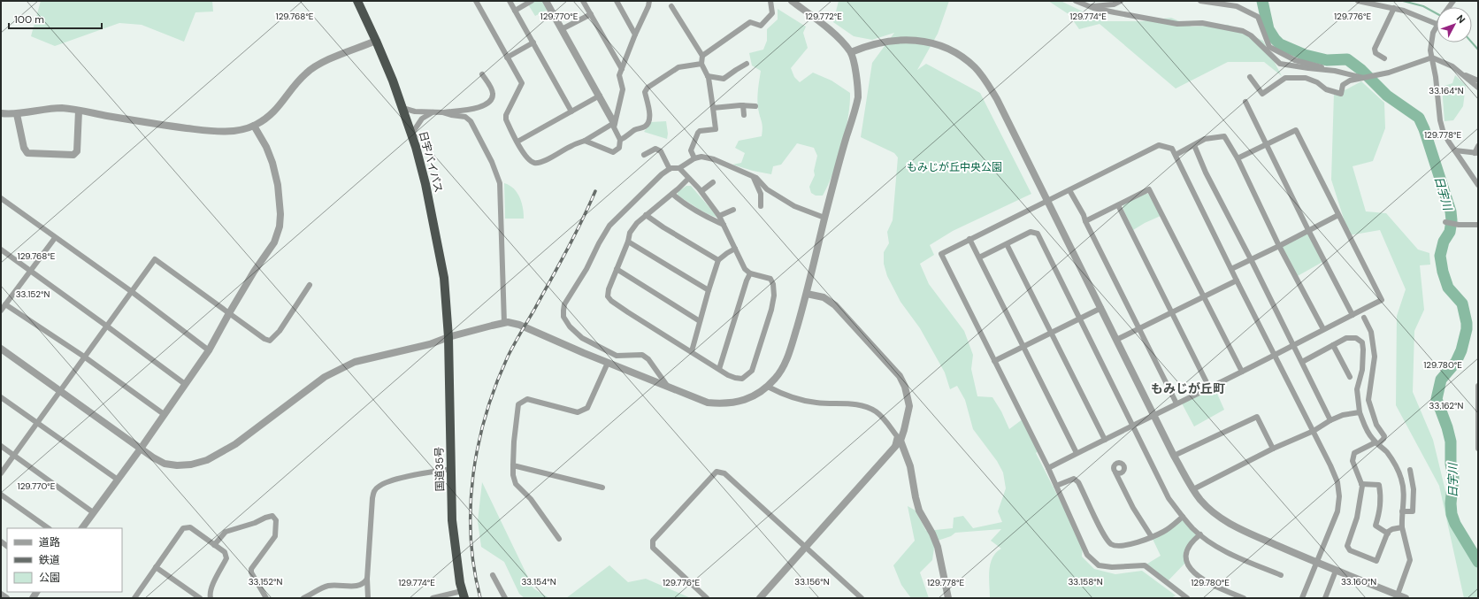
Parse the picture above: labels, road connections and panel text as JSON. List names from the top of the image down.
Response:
{
  "streets": {
    "highway": ["日宇バイパス", "国道35号"]
  },
  "crossings": [
    ["日宇バイパス", "国道35号"]
  ],
  "districts": ["もみじが丘町"],
  "water": ["日宇川"],
  "parks": ["もみじが丘中央公園"],
  "legend": ["道路", "鉄道", "公園"],
  "scale_bar": "100 m",
  "north": "top right",
  "coordinates": [
    "129.768°E",
    "129.770°E",
    "129.772°E",
    "129.774°E",
    "129.776°E",
    "33.164°N",
    "129.778°E",
    "33.152°N",
    "129.780°E",
    "33.162°N",
    "33.154°N",
    "33.156°N",
    "33.158°N",
    "33.160°N"
  ]
}
